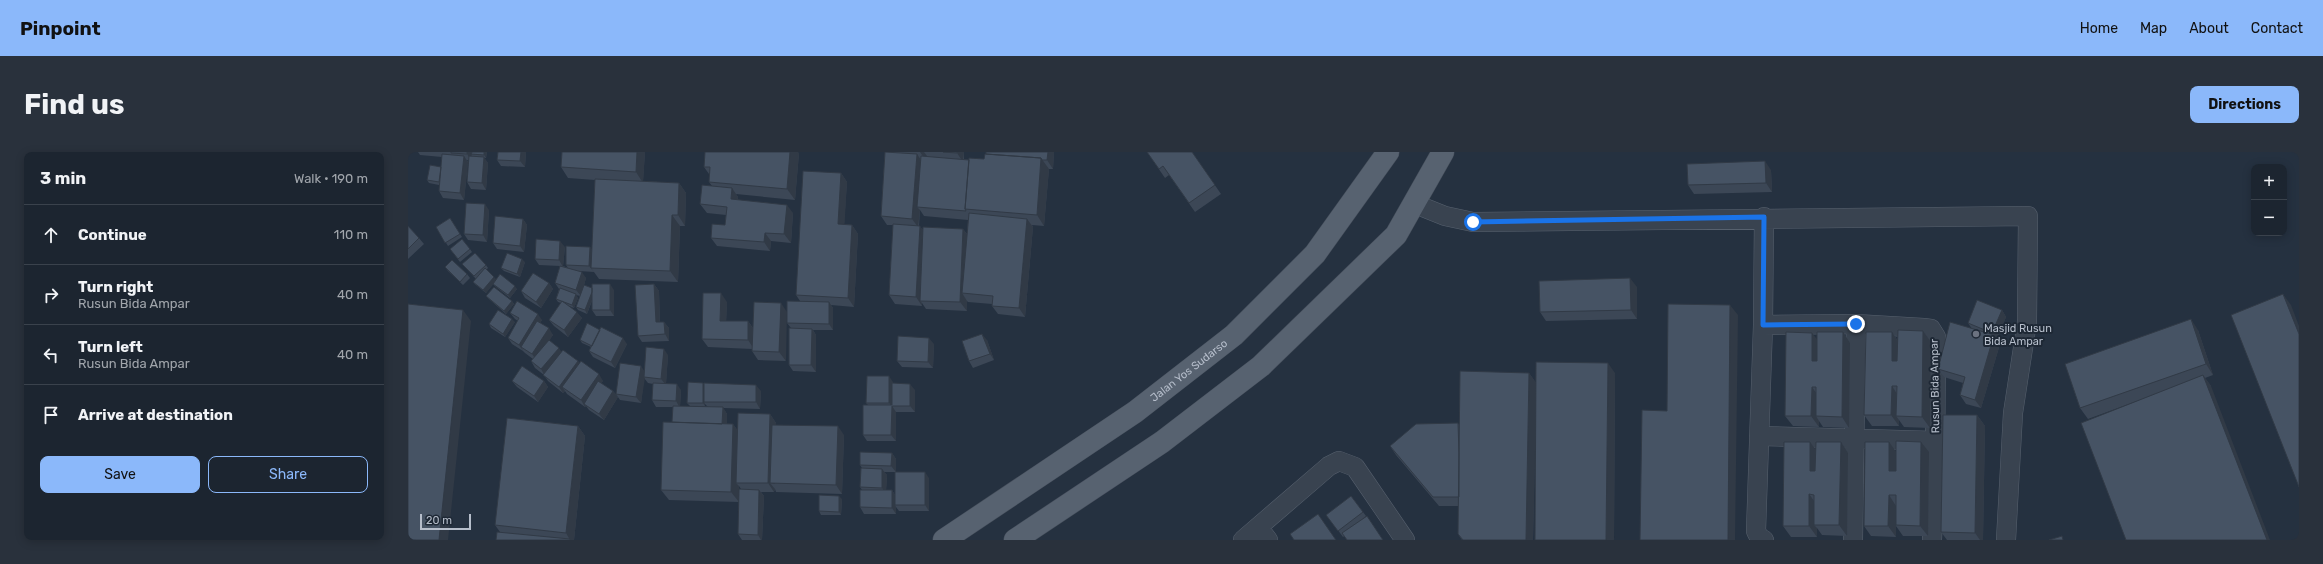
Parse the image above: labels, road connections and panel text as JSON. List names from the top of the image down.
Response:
{
  "streets": {
    "main road": ["Jalan Yos Sudarso"],
    "street": ["Rusun Bida Ampar"]
  },
  "places": ["Masjid Rusun Bida Ampar"],
  "scale_bar": "20 m",
  "page": {
    "header": "Pinpoint",
    "nav": [
      "Home",
      "Map",
      "About",
      "Contact"
    ],
    "buttons": [
      "Directions",
      ["Save", "Share"]
    ],
    "title": "Find us",
    "heading": ["3 min", "Walk · 190 m"],
    "map_buttons": ["+", "−"],
    "list": [
      ["Continue", "110 m"],
      ["Turn right", "Rusun Bida Ampar", "40 m"],
      ["Turn left", "Rusun Bida Ampar", "40 m"],
      "Arrive at destination"
    ],
    "scale": "20 m"
  }
}
